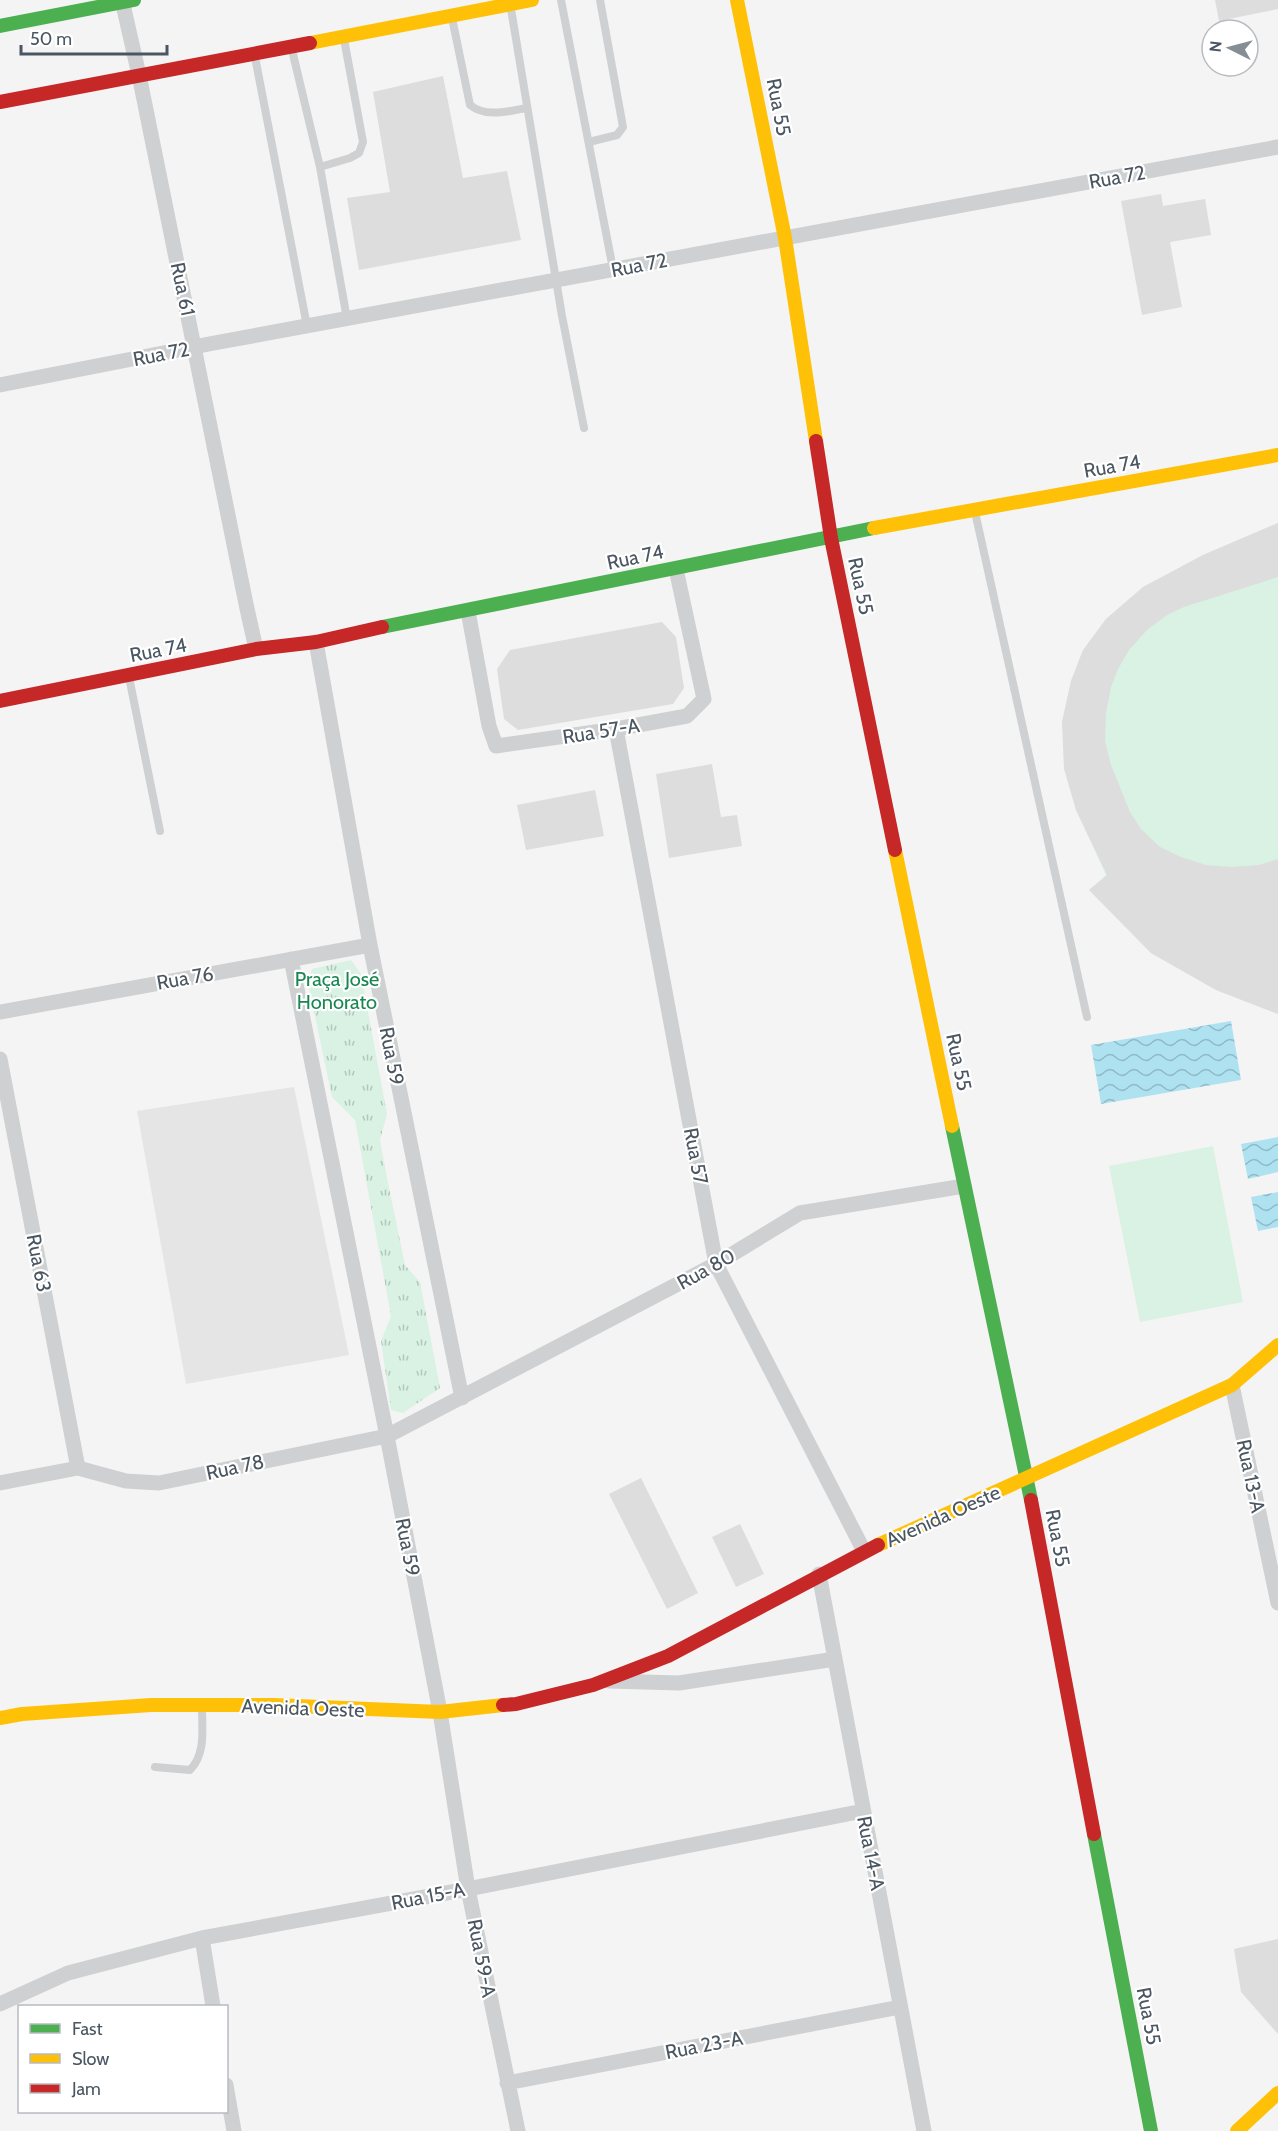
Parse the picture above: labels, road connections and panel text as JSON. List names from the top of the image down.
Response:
{
  "streets": {
    "street": [
      "Rua 55",
      "Rua 72",
      "Rua 61",
      "Rua 74",
      "Rua 57-A",
      "Rua 76",
      "Rua 59",
      "Rua 57",
      "Rua 63",
      "Rua 80",
      "Rua 78",
      "Rua 13-A",
      "Avenida Oeste",
      "Rua 14-A",
      "Rua 15-A",
      "Rua 59-A",
      "Rua 23-A"
    ]
  },
  "crossings": [
    ["Rua 55", "Rua 72"],
    ["Rua 55", "Rua 74"],
    ["Rua 55", "Rua 80"],
    ["Rua 55", "Avenida Oeste"],
    ["Rua 72", "Rua 61"],
    ["Rua 61", "Rua 74"],
    ["Rua 74", "Rua 57-A"],
    ["Rua 74", "Rua 59"],
    ["Rua 57-A", "Rua 57"],
    ["Rua 76", "Rua 59"],
    ["Rua 59", "Rua 80"],
    ["Rua 59", "Rua 78"],
    ["Rua 59", "Avenida Oeste"],
    ["Rua 59", "Rua 59-A"],
    ["Rua 57", "Rua 80"],
    ["Rua 57", "Avenida Oeste"],
    ["Rua 63", "Rua 78"],
    ["Rua 80", "Rua 78"],
    ["Rua 13-A", "Avenida Oeste"],
    ["Avenida Oeste", "Rua 14-A"],
    ["Avenida Oeste", "Rua 59-A"],
    ["Rua 14-A", "Rua 15-A"],
    ["Rua 14-A", "Rua 23-A"],
    ["Rua 15-A", "Rua 59-A"],
    ["Rua 59-A", "Rua 23-A"]
  ],
  "parks": ["Praça José Honorato"],
  "legend": ["Fast", "Slow", "Jam"],
  "scale_bar": "50 m",
  "north": "left"
}
